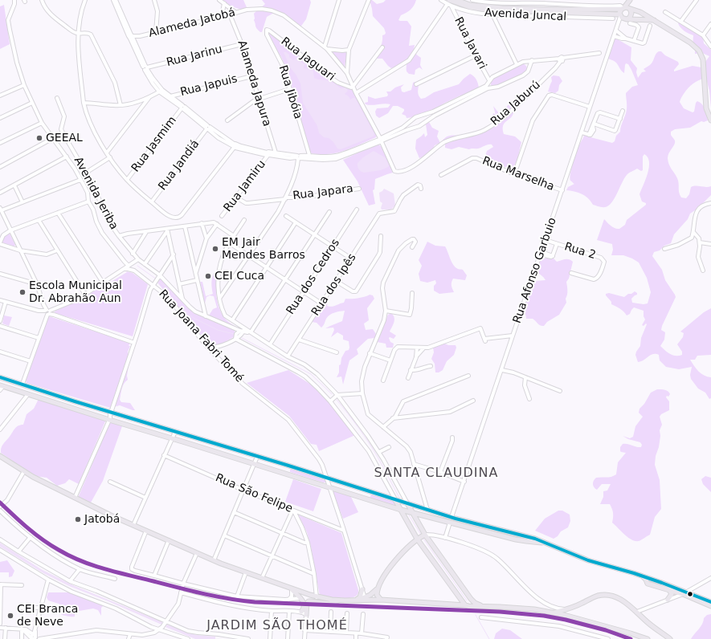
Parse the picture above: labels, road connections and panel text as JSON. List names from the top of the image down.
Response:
{
  "streets": {
    "street": [
      "Avenida Juncal",
      "Alameda Jatobá",
      "Rua Javari",
      "Rua Jarinu",
      "Rua Jaguari",
      "Alameda Japura",
      "Rua Japuis",
      "Rua Jibóia",
      "Rua Jaburú",
      "Rua Jasmim",
      "Rua Jandiá",
      "Rua Marselha",
      "Rua Jamiru",
      "Rua Japara",
      "Avenida Jeriba",
      "Rua 2",
      "Rua Afonso Garbuio",
      "Rua dos Cedros",
      "Rua dos Ipês",
      "Rua Joana Fabri Tomé",
      "Rua São Felipe"
    ]
  },
  "crossings": [
    ["Avenida Juncal", "Rua Javari"],
    ["Alameda Jatobá", "Rua Jaguari"],
    ["Alameda Jatobá", "Alameda Japura"],
    ["Alameda Jatobá", "Rua Jaburú"],
    ["Rua Jarinu", "Alameda Japura"],
    ["Rua Jaguari", "Rua Jibóia"],
    ["Alameda Japura", "Rua Japuis"],
    ["Rua Marselha", "Rua Afonso Garbuio"],
    ["Rua Jamiru", "Rua Japara"],
    ["Rua Joana Fabri Tomé", "Rua São Felipe"]
  ],
  "districts": ["SANTA CLAUDINA", "JARDIM SÃO THOMÉ"],
  "places": [
    "GEEAL",
    "EM Jair Mendes Barros",
    "CEI Cuca",
    "Escola Municipal Dr. Abrahão Aun",
    "Jatobá",
    "CEI Branca de Neve"
  ]
}
